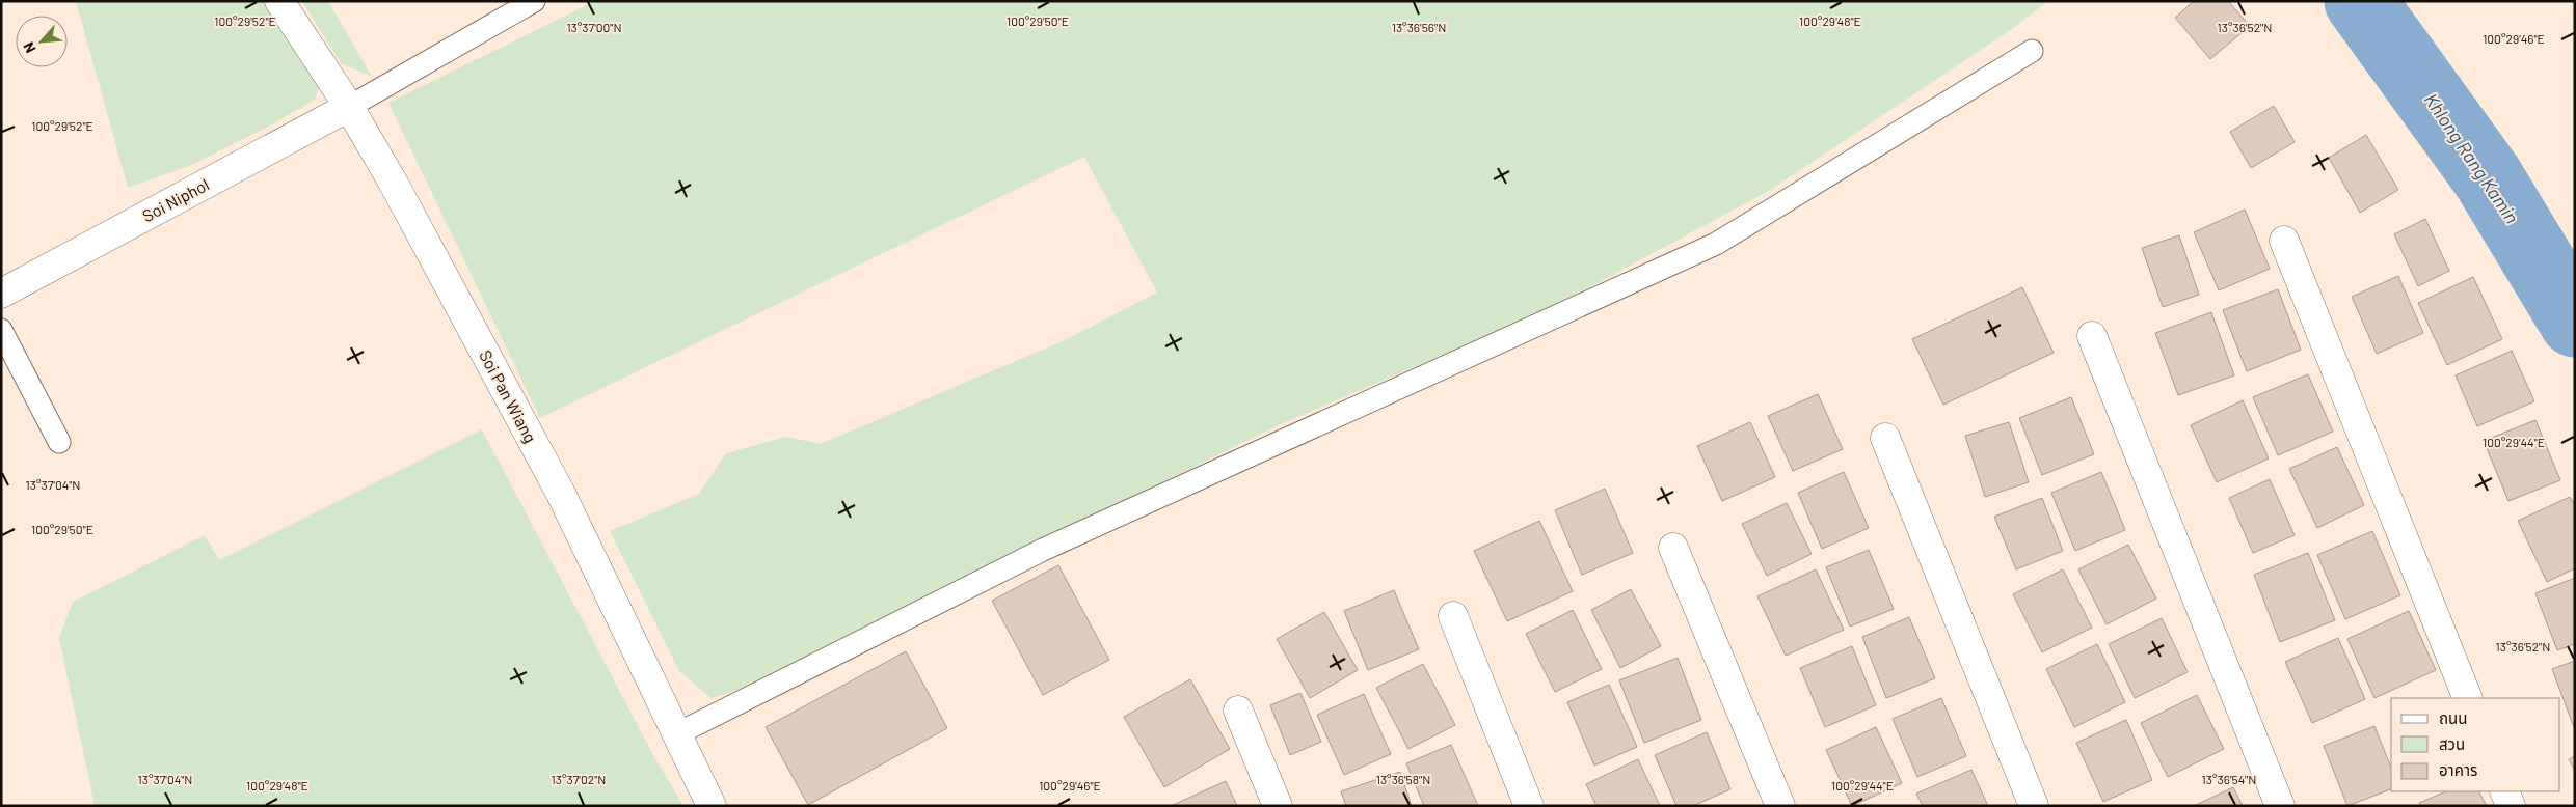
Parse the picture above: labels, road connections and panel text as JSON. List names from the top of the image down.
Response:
{
  "streets": {
    "street": ["Soi Niphol", "Soi Pan Wiang"]
  },
  "crossings": [
    ["Soi Niphol", "Soi Pan Wiang"]
  ],
  "water": ["Khlong Rang Kamin"],
  "legend": ["ถนน", "สวน", "อาคาร"],
  "north": "bottom left",
  "coordinates": [
    "100°29'52\"E",
    "100°29'50\"E",
    "100°29'48\"E",
    "13°37'00\"N",
    "13°36'56\"N",
    "13°36'52\"N",
    "100°29'46\"E",
    "100°29'44\"E",
    "13°37'04\"N",
    "13°37'02\"N",
    "13°36'58\"N",
    "13°36'54\"N"
  ]
}
